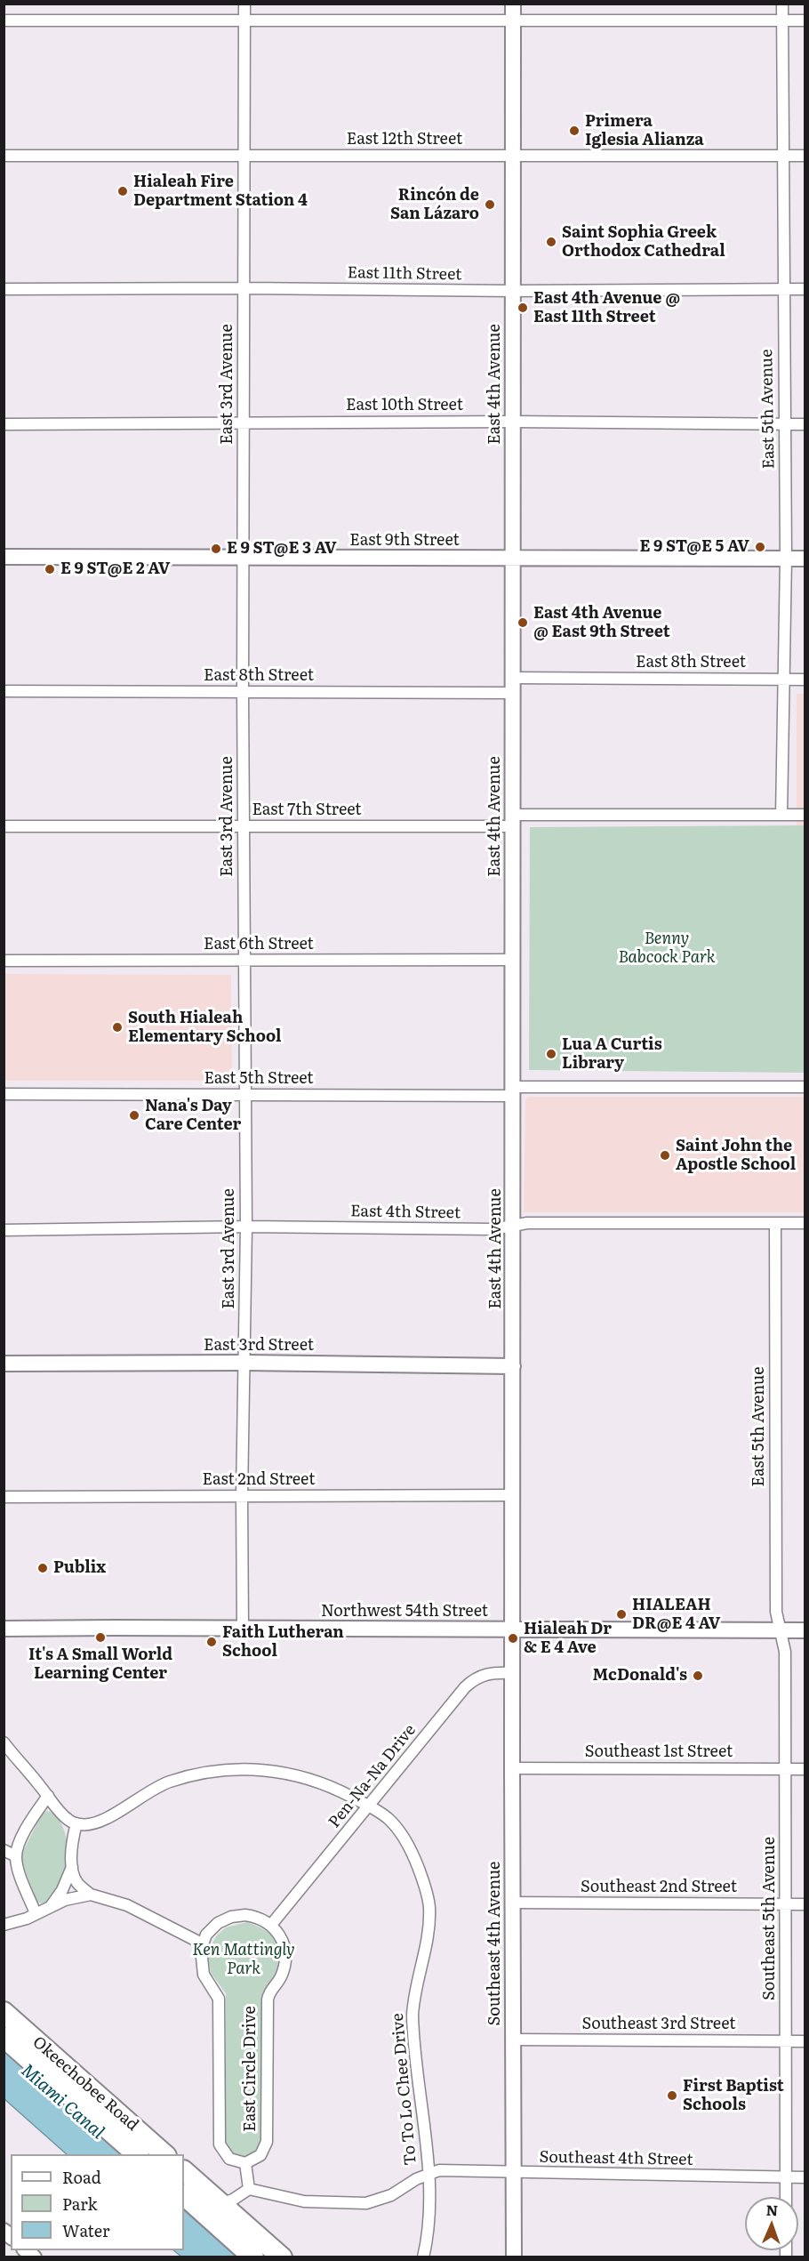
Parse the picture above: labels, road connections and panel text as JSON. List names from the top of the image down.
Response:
{
  "streets": {
    "highway": ["Okeechobee Road"],
    "main road": [
      "East 4th Avenue",
      "East 9th Street",
      "East 3rd Street",
      "Northwest 54th Street",
      "Southeast 4th Avenue"
    ],
    "street": [
      "East 12th Street",
      "East 11th Street",
      "East 3rd Avenue",
      "East 10th Street",
      "East 5th Avenue",
      "East 8th Street",
      "East 7th Street",
      "East 6th Street",
      "East 5th Street",
      "East 4th Street",
      "East 2nd Street",
      "Southeast 1st Street",
      "Pen-Na-Na Drive",
      "Southeast 2nd Street",
      "Southeast 5th Avenue",
      "Southeast 3rd Street",
      "East Circle Drive",
      "To To Lo Chee Drive",
      "Southeast 4th Street"
    ]
  },
  "crossings": [
    ["East 12th Street", "East 3rd Avenue"],
    ["East 12th Street", "East 4th Avenue"],
    ["East 12th Street", "East 5th Avenue"],
    ["East 11th Street", "East 3rd Avenue"],
    ["East 11th Street", "East 4th Avenue"],
    ["East 11th Street", "East 5th Avenue"],
    ["East 3rd Avenue", "East 10th Street"],
    ["East 3rd Avenue", "East 9th Street"],
    ["East 3rd Avenue", "East 8th Street"],
    ["East 3rd Avenue", "East 7th Street"],
    ["East 3rd Avenue", "East 6th Street"],
    ["East 3rd Avenue", "East 5th Street"],
    ["East 3rd Avenue", "East 4th Street"],
    ["East 3rd Avenue", "East 3rd Street"],
    ["East 3rd Avenue", "East 2nd Street"],
    ["East 3rd Avenue", "Northwest 54th Street"],
    ["East 4th Avenue", "East 10th Street"],
    ["East 4th Avenue", "East 9th Street"],
    ["East 4th Avenue", "East 8th Street"],
    ["East 4th Avenue", "East 7th Street"],
    ["East 4th Avenue", "East 6th Street"],
    ["East 4th Avenue", "East 5th Street"],
    ["East 4th Avenue", "East 4th Street"],
    ["East 4th Avenue", "East 3rd Street"],
    ["East 4th Avenue", "East 2nd Street"],
    ["East 4th Avenue", "Northwest 54th Street"],
    ["East 4th Avenue", "Southeast 4th Avenue"],
    ["East 10th Street", "East 5th Avenue"],
    ["East 5th Avenue", "East 9th Street"],
    ["East 5th Avenue", "East 8th Street"],
    ["East 5th Avenue", "East 7th Street"],
    ["East 5th Avenue", "East 4th Street"],
    ["East 5th Avenue", "Northwest 54th Street"],
    ["East 5th Avenue", "Southeast 5th Avenue"],
    ["Northwest 54th Street", "Southeast 5th Avenue"],
    ["Northwest 54th Street", "Southeast 4th Avenue"],
    ["Southeast 1st Street", "Southeast 5th Avenue"],
    ["Southeast 1st Street", "Southeast 4th Avenue"],
    ["Pen-Na-Na Drive", "Southeast 4th Avenue"],
    ["Pen-Na-Na Drive", "East Circle Drive"],
    ["Pen-Na-Na Drive", "To To Lo Chee Drive"],
    ["Southeast 2nd Street", "Southeast 5th Avenue"],
    ["Southeast 2nd Street", "Southeast 4th Avenue"],
    ["Southeast 5th Avenue", "Southeast 3rd Street"],
    ["Southeast 5th Avenue", "Southeast 4th Street"],
    ["Southeast 4th Avenue", "Southeast 3rd Street"],
    ["Southeast 4th Avenue", "Southeast 4th Street"],
    ["To To Lo Chee Drive", "Southeast 4th Street"]
  ],
  "water": ["Miami Canal"],
  "parks": ["Benny Babcock Park", "Ken Mattingly Park"],
  "places": [
    "Primera Iglesia Alianza",
    "Hialeah Fire Department Station 4",
    "Rincón de San Lázaro",
    "Saint Sophia Greek Orthodox Cathedral",
    "East 4th Avenue @ East 11th Street",
    "E 9 ST@E 5 AV",
    "E 9 ST@E 3 AV",
    "E 9 ST@E 2 AV",
    "East 4th Avenue @ East 9th Street",
    "South Hialeah Elementary School",
    "Lua A Curtis Library",
    "Nana's Day Care Center",
    "Saint John the Apostle School",
    "Publix",
    "HIALEAH DR@E 4 AV",
    "It's A Small World Learning Center",
    "Hialeah Dr & E 4 Ave",
    "Faith Lutheran School",
    "McDonald's",
    "First Baptist Schools"
  ],
  "legend": ["Road", "Park", "Water"],
  "north": "top"
}
